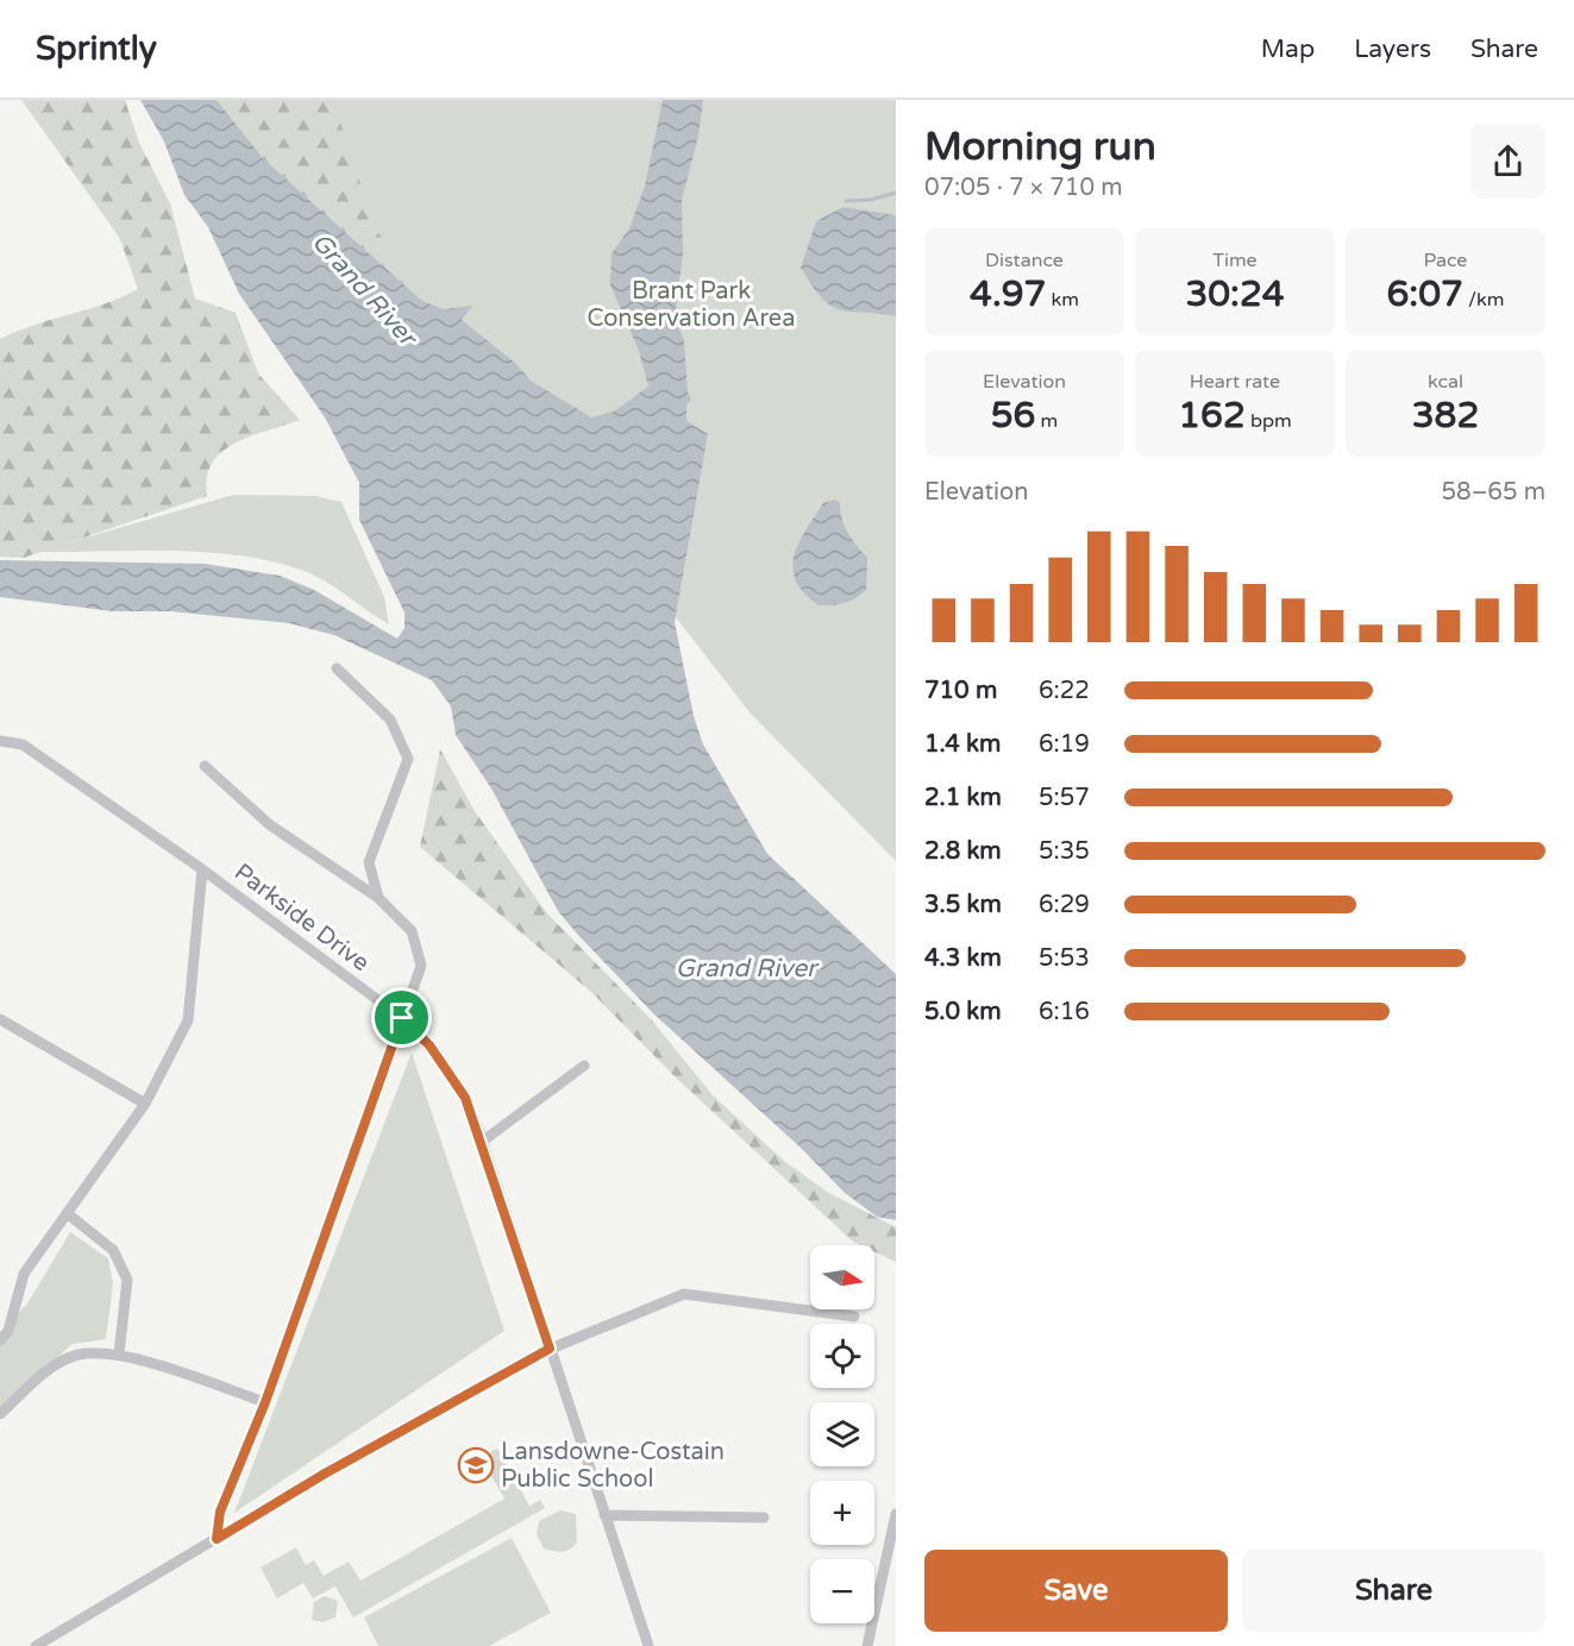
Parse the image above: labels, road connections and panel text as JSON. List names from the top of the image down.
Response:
{
  "streets": {
    "street": ["Parkside Drive"]
  },
  "water": ["Grand River"],
  "parks": ["Brant Park Conservation Area"],
  "places": {
    "school or university": ["Lansdowne-Costain Public School"]
  },
  "north": "right",
  "page": {
    "header": "Sprintly",
    "nav": ["Map", "Layers", "Share"],
    "heading": ["Morning run", "07:05 · 7 × 710 m"],
    "stats": [
      ["Distance", "4.97 km"],
      ["Time", "30:24"],
      ["Pace", "6:07 /km"],
      ["Elevation", "56 m"],
      ["Heart rate", "162 bpm"],
      ["kcal", "382"]
    ],
    "chart": ["Elevation", "58–65 m"],
    "list": [
      {
        "name": "710 m",
        "note": "6:22"
      },
      {
        "name": "1.4 km",
        "note": "6:19"
      },
      {
        "name": "2.1 km",
        "note": "5:57"
      },
      {
        "name": "2.8 km",
        "note": "5:35"
      },
      {
        "name": "3.5 km",
        "note": "6:29"
      },
      {
        "name": "4.3 km",
        "note": "5:53"
      },
      {
        "name": "5.0 km",
        "note": "6:16"
      }
    ],
    "map_buttons": ["+", "−"],
    "buttons": ["Save", "Share"]
  }
}
